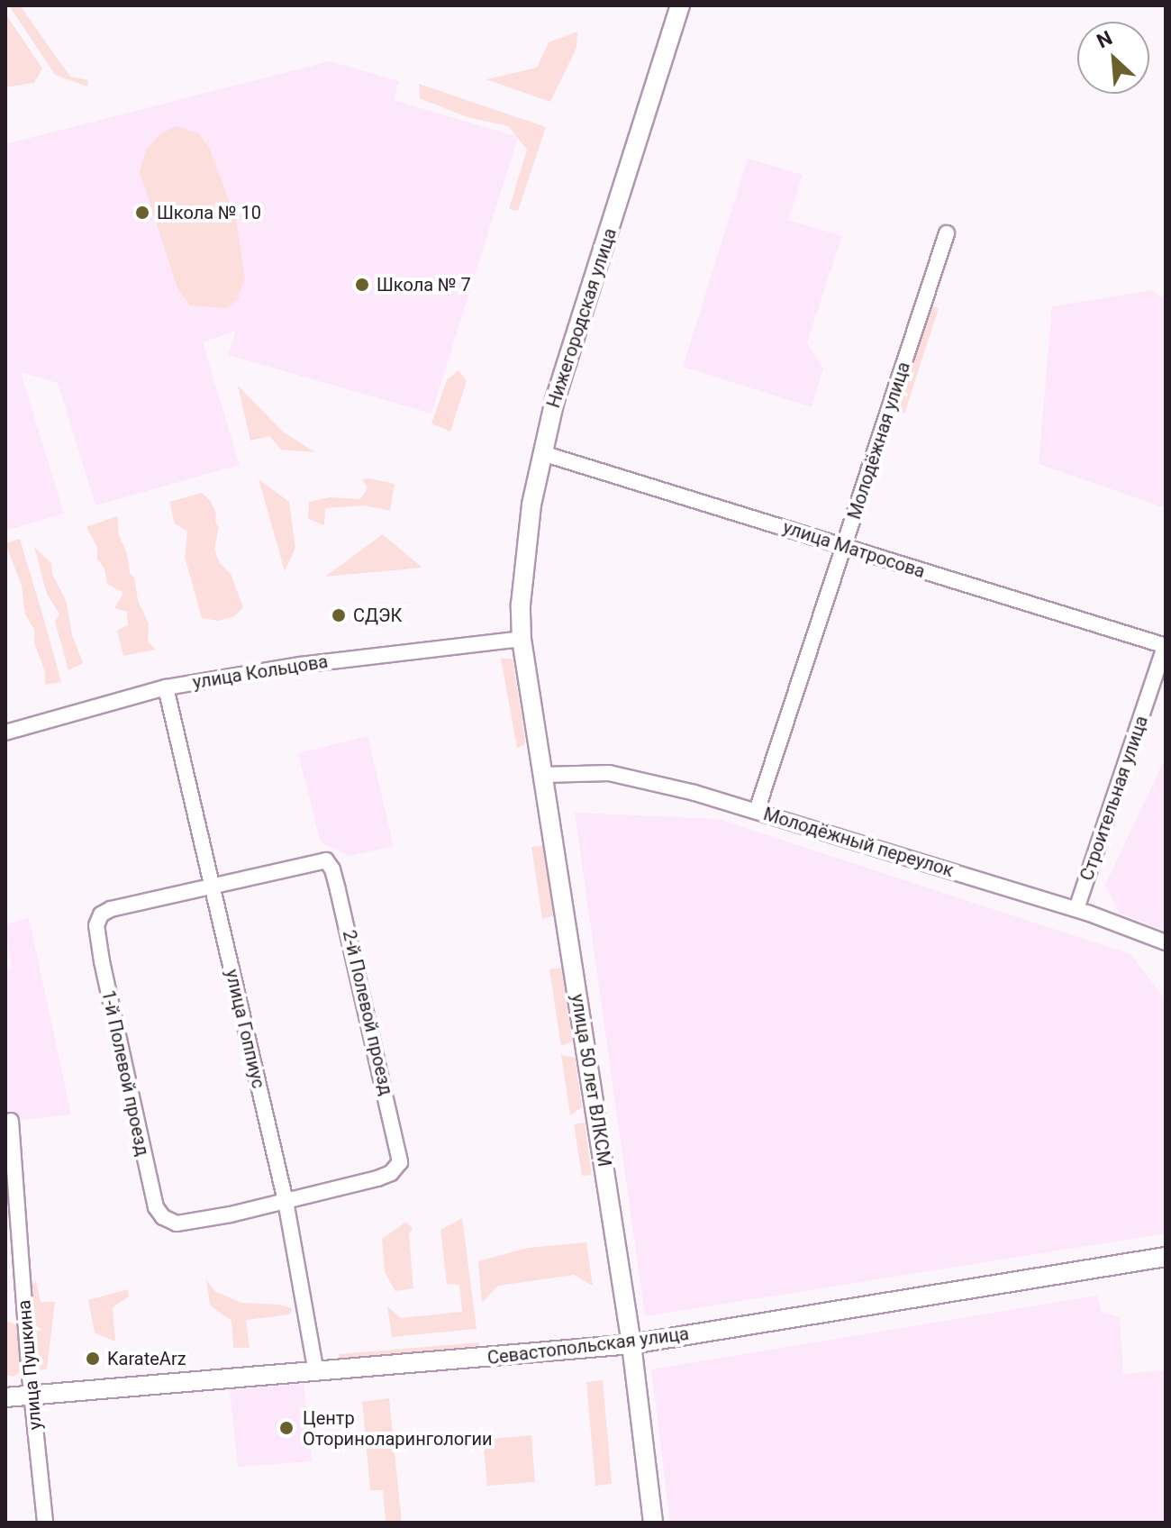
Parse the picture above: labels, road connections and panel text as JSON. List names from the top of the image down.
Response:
{
  "streets": {
    "street": [
      "Нижегородская улица",
      "Молодёжная улица",
      "улица Матросова",
      "улица Кольцова",
      "Строительная улица",
      "Молодёжный переулок",
      "2-й Полевой проезд",
      "улица Гоппиус",
      "1-й Полевой проезд",
      "улица 50 лет ВЛКСМ",
      "Севастопольская улица",
      "улица Пушкина"
    ]
  },
  "crossings": [
    ["Нижегородская улица", "улица Матросова"],
    ["Нижегородская улица", "улица Кольцова"],
    ["Нижегородская улица", "улица 50 лет ВЛКСМ"],
    ["Молодёжная улица", "улица Матросова"],
    ["Молодёжная улица", "Молодёжный переулок"],
    ["улица Матросова", "Строительная улица"],
    ["улица Кольцова", "улица Гоппиус"],
    ["улица Кольцова", "улица 50 лет ВЛКСМ"],
    ["Строительная улица", "Молодёжный переулок"],
    ["Молодёжный переулок", "улица 50 лет ВЛКСМ"],
    ["2-й Полевой проезд", "улица Гоппиус"],
    ["2-й Полевой проезд", "1-й Полевой проезд"],
    ["улица Гоппиус", "1-й Полевой проезд"],
    ["улица Гоппиус", "Севастопольская улица"],
    ["улица 50 лет ВЛКСМ", "Севастопольская улица"],
    ["Севастопольская улица", "улица Пушкина"]
  ],
  "places": [
    "Школа № 10",
    "Школа № 7",
    "СДЭК",
    "KarateArz",
    "Центр Оториноларингологии"
  ],
  "north": "top left"
}
